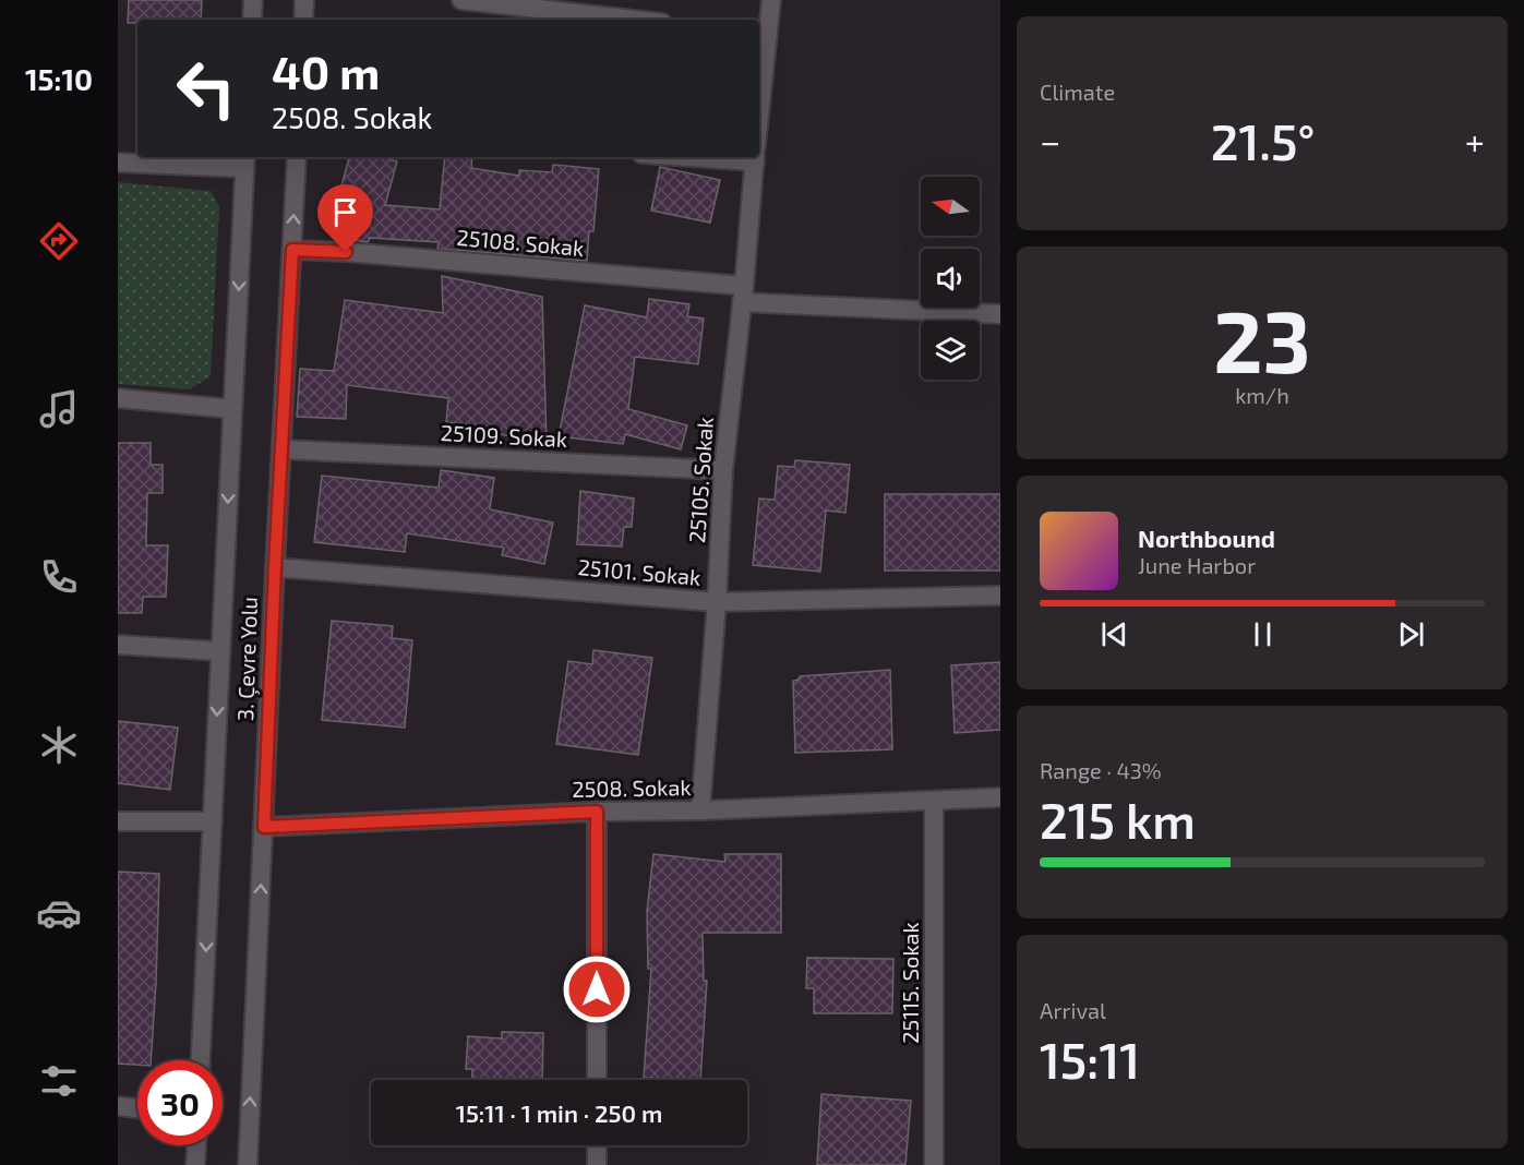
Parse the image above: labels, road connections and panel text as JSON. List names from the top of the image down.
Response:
{
  "streets": {
    "street": [
      "25108. Sokak",
      "25109. Sokak",
      "25105. Sokak",
      "25101. Sokak",
      "3. Çevre Yolu",
      "2508. Sokak",
      "25115. Sokak"
    ]
  },
  "crossings": [
    ["25108. Sokak", "25105. Sokak"],
    ["25108. Sokak", "3. Çevre Yolu"],
    ["25109. Sokak", "25105. Sokak"],
    ["25109. Sokak", "3. Çevre Yolu"],
    ["25105. Sokak", "25101. Sokak"],
    ["25105. Sokak", "2508. Sokak"],
    ["25101. Sokak", "3. Çevre Yolu"],
    ["3. Çevre Yolu", "2508. Sokak"],
    ["2508. Sokak", "25115. Sokak"]
  ],
  "north": "left",
  "page": {
    "tabs": "15:10",
    "tile": [
      "Climate",
      ["23", "km/h"],
      ["Range · 43%", "215 km"],
      ["Arrival", "15:11"]
    ],
    "turn": ["40 m", "2508. Sokak"],
    "heat": ["−", "21.5°", "+"],
    "song": ["Northbound", "June Harbor"],
    "limit": "30",
    "trip": "15:11 · 1 min · 250 m"
  }
}
